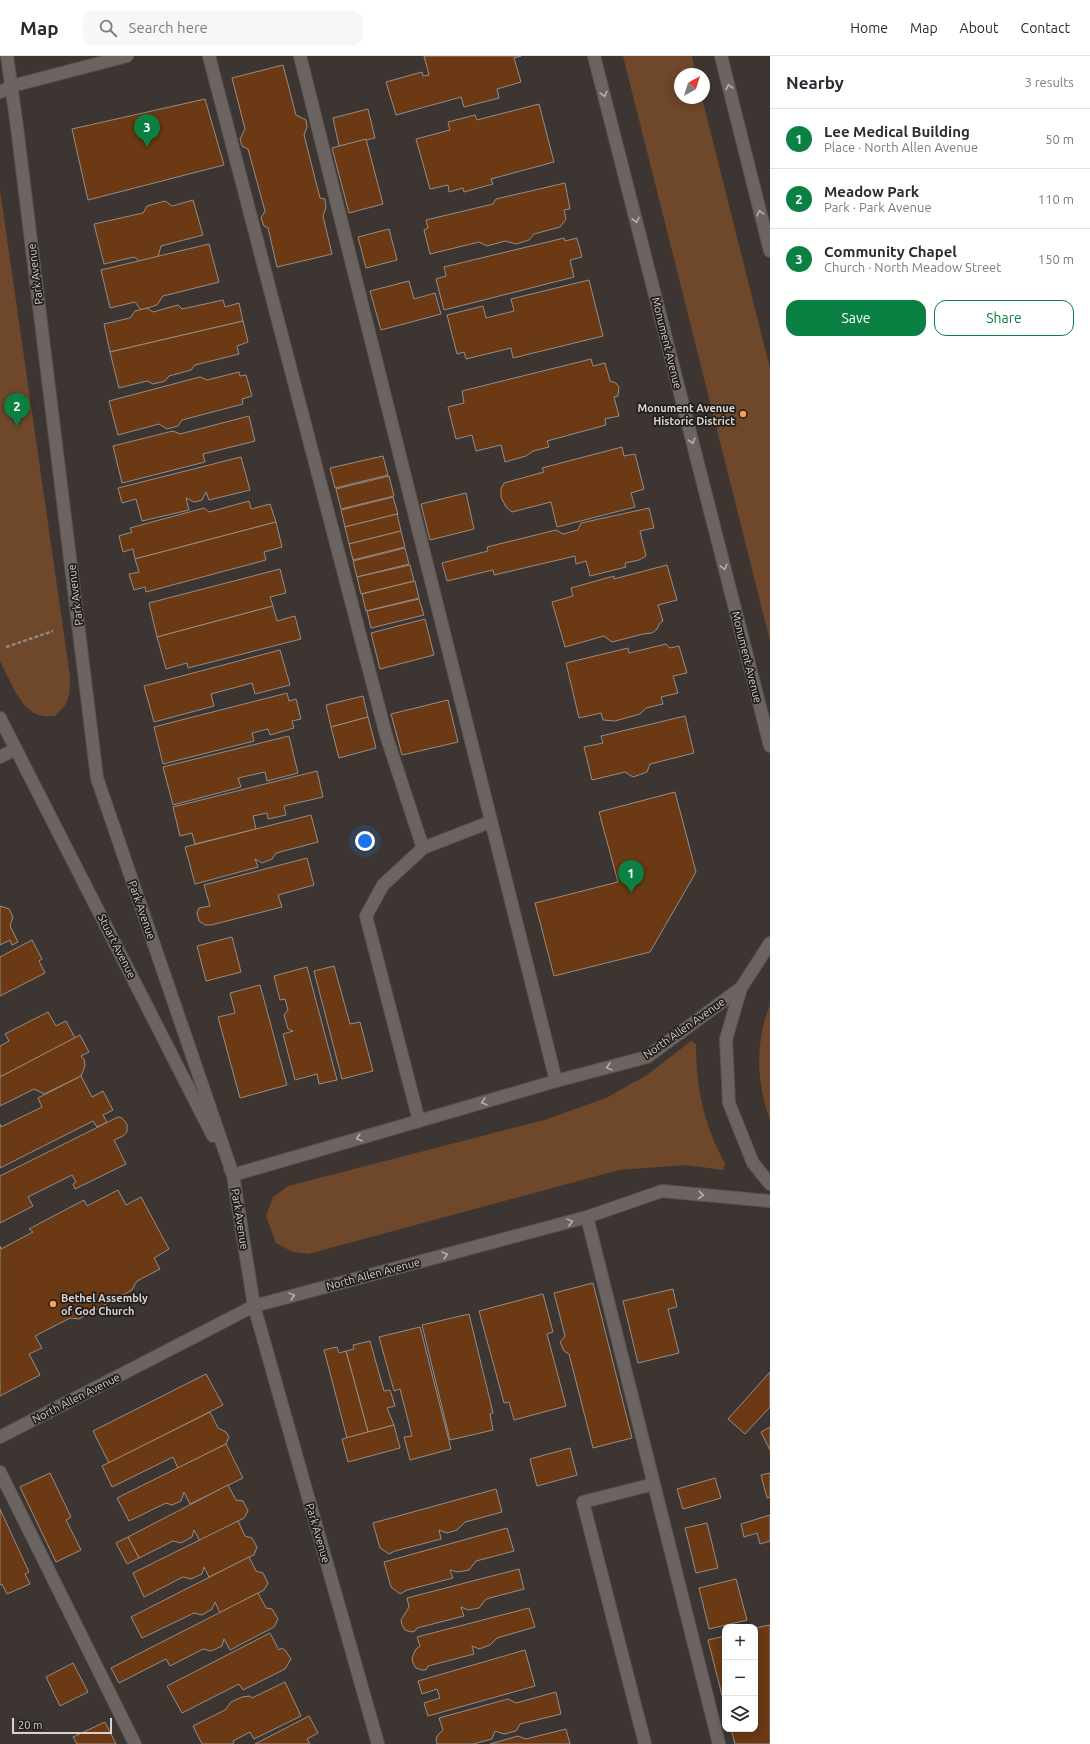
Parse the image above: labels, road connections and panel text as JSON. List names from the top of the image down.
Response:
{
  "streets": {
    "street": [
      "Park Avenue",
      "Monument Avenue",
      "Stuart Avenue",
      "North Allen Avenue"
    ]
  },
  "crossings": [
    ["Park Avenue", "Stuart Avenue"],
    ["Park Avenue", "North Allen Avenue"],
    ["Stuart Avenue", "North Allen Avenue"]
  ],
  "one_way": ["Monument Avenue"],
  "places": ["Monument Avenue Historic District", "Bethel Assembly of God Church"],
  "scale_bar": "20 m",
  "north": "top right",
  "page": {
    "header": "Map",
    "search": "Search here",
    "nav": [
      "Home",
      "Map",
      "About",
      "Contact"
    ],
    "heading": ["Nearby", "3 results"],
    "list": [
      {
        "mark": "1",
        "name": "Lee Medical Building",
        "note": "Place · North Allen Avenue",
        "value": "50 m"
      },
      {
        "mark": "2",
        "name": "Meadow Park",
        "note": "Park · Park Avenue",
        "value": "110 m"
      },
      {
        "mark": "3",
        "name": "Community Chapel",
        "note": "Church · North Meadow Street",
        "value": "150 m"
      }
    ],
    "pins": ["3", "2", "1"],
    "buttons": ["Save", "Share"],
    "map_buttons": ["+", "−"],
    "scale": "20 m"
  }
}
